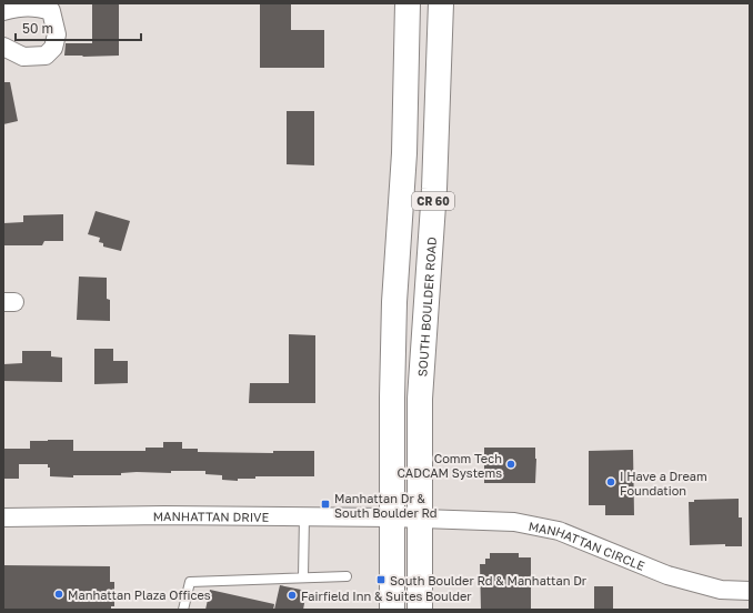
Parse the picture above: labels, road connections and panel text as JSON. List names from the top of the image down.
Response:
{
  "streets": {
    "main road": ["CR 60", "SOUTH BOULDER ROAD"],
    "street": ["MANHATTAN DRIVE", "MANHATTAN CIRCLE"]
  },
  "crossings": [
    ["CR 60", "MANHATTAN DRIVE"],
    ["SOUTH BOULDER ROAD", "MANHATTAN DRIVE"],
    ["SOUTH BOULDER ROAD", "MANHATTAN CIRCLE"],
    ["MANHATTAN DRIVE", "MANHATTAN CIRCLE"]
  ],
  "places": {
    "other": [
      "Comm Tech CADCAM Systems",
      "I Have a Dream Foundation",
      "Manhattan Plaza Offices",
      "Fairfield Inn & Suites Boulder"
    ],
    "transit": ["Manhattan Dr & South Boulder Rd", "South Boulder Rd & Manhattan Dr"]
  },
  "scale_bar": "50 m"
}
